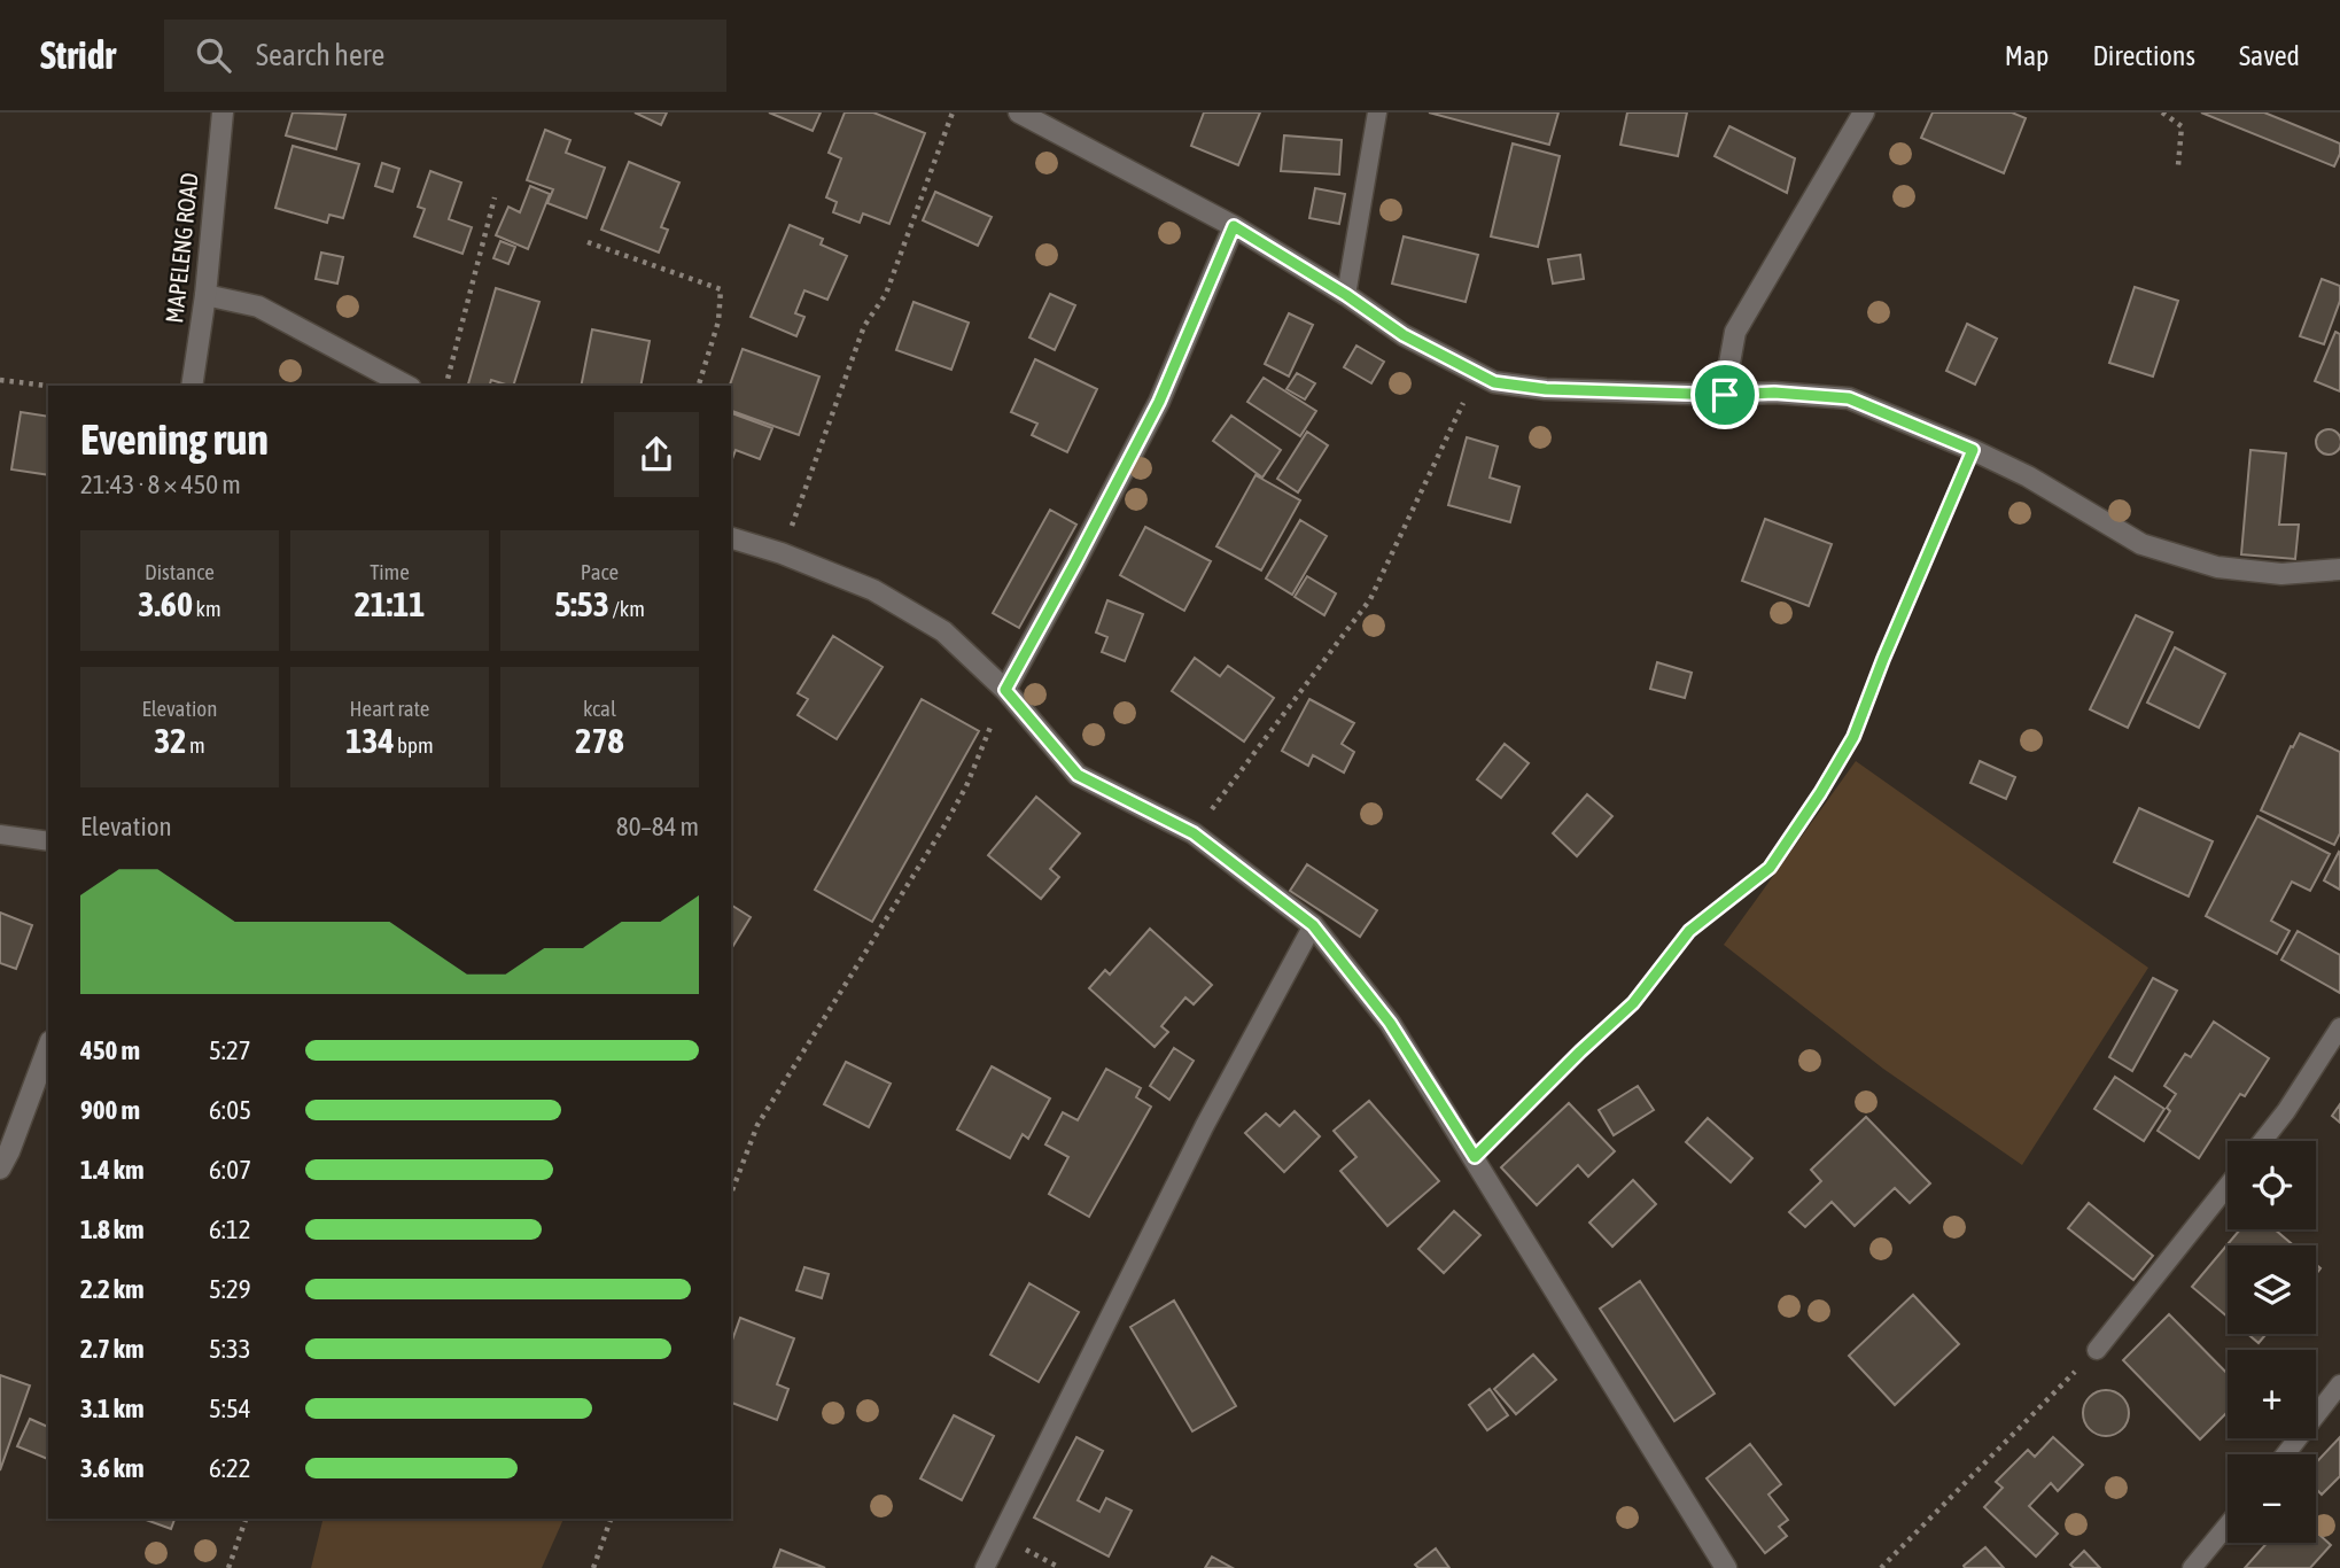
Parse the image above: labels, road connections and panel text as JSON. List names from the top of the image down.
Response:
{
  "streets": {
    "street": ["MAPELENG ROAD"]
  },
  "page": {
    "header": "Stridr",
    "search": "Search here",
    "nav": ["Map", "Directions", "Saved"],
    "heading": ["Evening run", "21:43 · 8 × 450 m"],
    "stats": [
      ["Distance", "3.60 km"],
      ["Time", "21:11"],
      ["Pace", "5:53 /km"],
      ["Elevation", "32 m"],
      ["Heart rate", "134 bpm"],
      ["kcal", "278"]
    ],
    "chart": ["Elevation", "80–84 m"],
    "list": [
      {
        "name": "450 m",
        "note": "5:27"
      },
      {
        "name": "900 m",
        "note": "6:05"
      },
      {
        "name": "1.4 km",
        "note": "6:07"
      },
      {
        "name": "1.8 km",
        "note": "6:12"
      },
      {
        "name": "2.2 km",
        "note": "5:29"
      },
      {
        "name": "2.7 km",
        "note": "5:33"
      },
      {
        "name": "3.1 km",
        "note": "5:54"
      },
      {
        "name": "3.6 km",
        "note": "6:22"
      }
    ],
    "map_buttons": ["+", "−"]
  }
}
